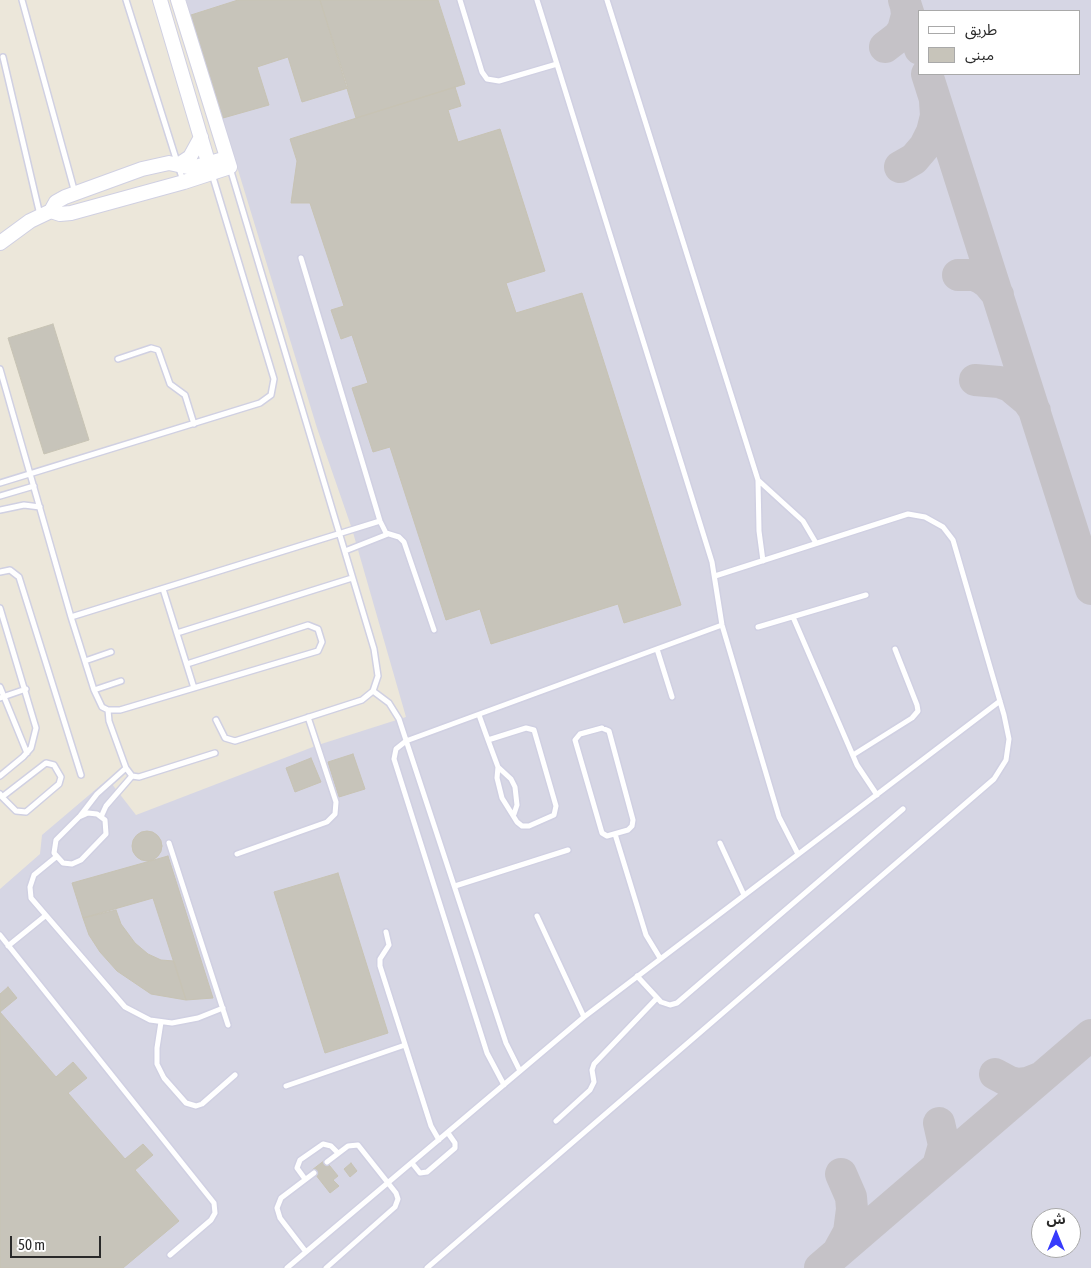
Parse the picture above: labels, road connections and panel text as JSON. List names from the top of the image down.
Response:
{
  "legend": ["طريق", "مبنى"],
  "scale_bar": "50 m",
  "north": "top"
}
